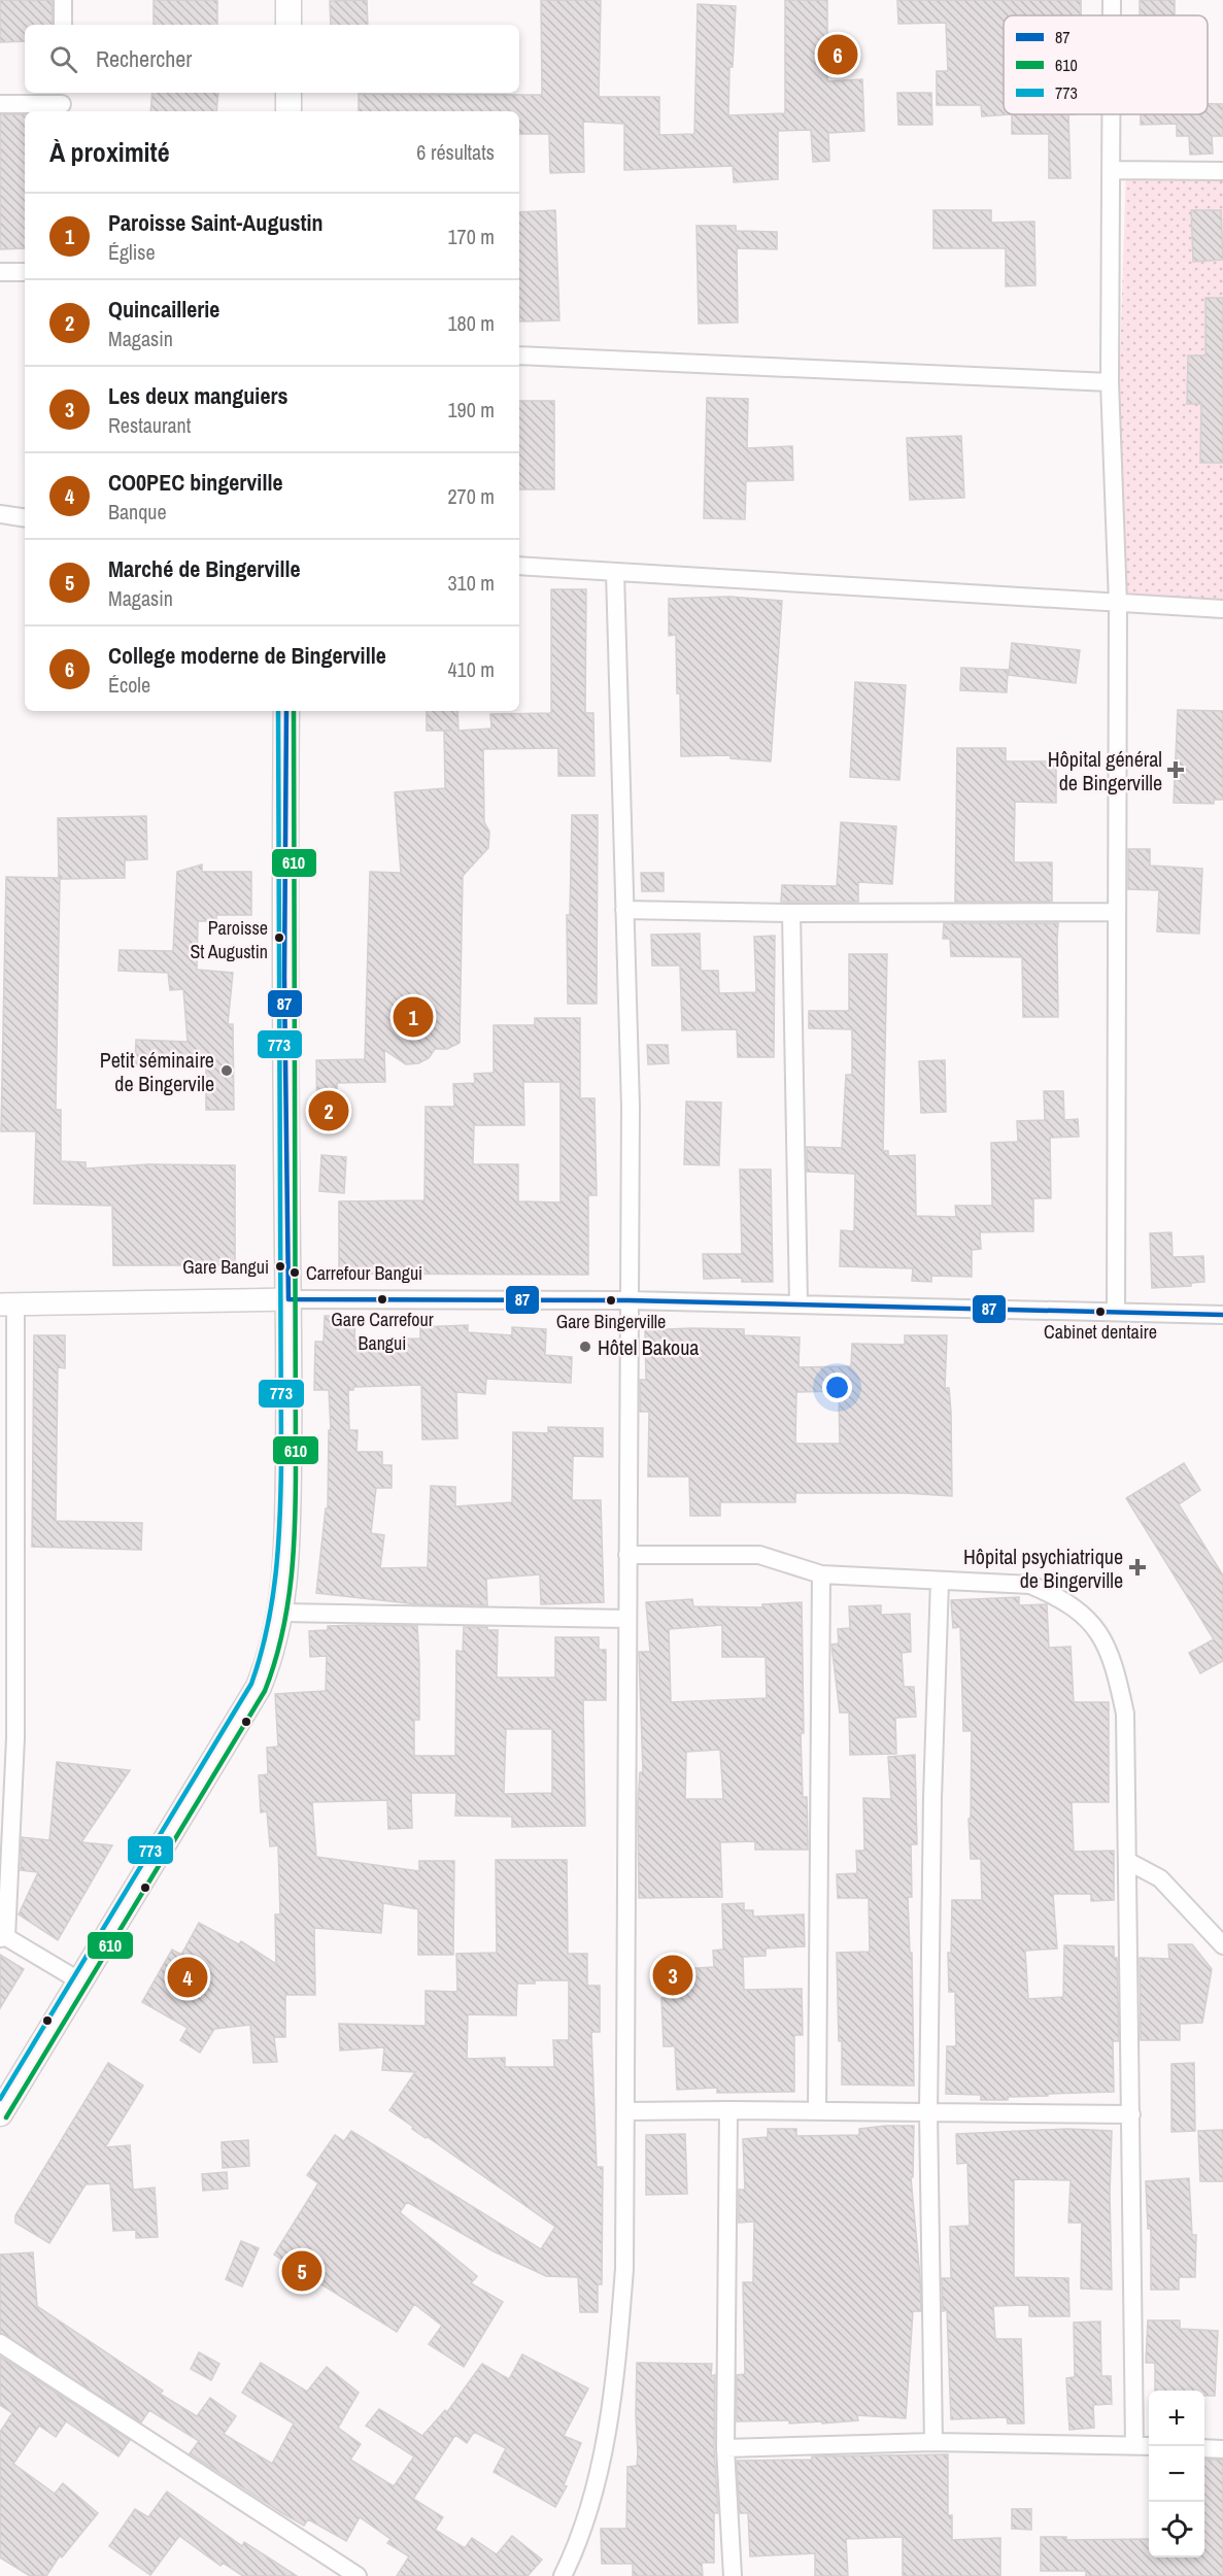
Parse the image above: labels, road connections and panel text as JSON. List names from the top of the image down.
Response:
{
  "places": {
    "health": ["Hôpital général de Bingerville", "Hôpital psychiatrique de Bingerville"],
    "other": [
      "Paroisse St Augustin",
      "Petit séminaire de Bingervile",
      "Gare Bangui",
      "Carrefour Bangui",
      "Gare Carrefour Bangui",
      "Gare Bingerville",
      "Cabinet dentaire",
      "Hôtel Bakoua"
    ]
  },
  "lines": ["transit line 87", "transit line 610", "transit line 773"],
  "legend": ["87", "610", "773"],
  "page": {
    "search": "Rechercher",
    "pins": [
      "6",
      "1",
      "2",
      "3",
      "4",
      "5"
    ],
    "heading": ["À proximité", "6 résultats"],
    "list": [
      {
        "mark": "1",
        "name": "Paroisse Saint-Augustin",
        "note": "Église",
        "value": "170 m"
      },
      {
        "mark": "2",
        "name": "Quincaillerie",
        "note": "Magasin",
        "value": "180 m"
      },
      {
        "mark": "3",
        "name": "Les deux manguiers",
        "note": "Restaurant",
        "value": "190 m"
      },
      {
        "mark": "4",
        "name": "CO0PEC bingerville",
        "note": "Banque",
        "value": "270 m"
      },
      {
        "mark": "5",
        "name": "Marché de Bingerville",
        "note": "Magasin",
        "value": "310 m"
      },
      {
        "mark": "6",
        "name": "College moderne de Bingerville",
        "note": "École",
        "value": "410 m"
      }
    ],
    "map_buttons": ["+", "−"]
  }
}
